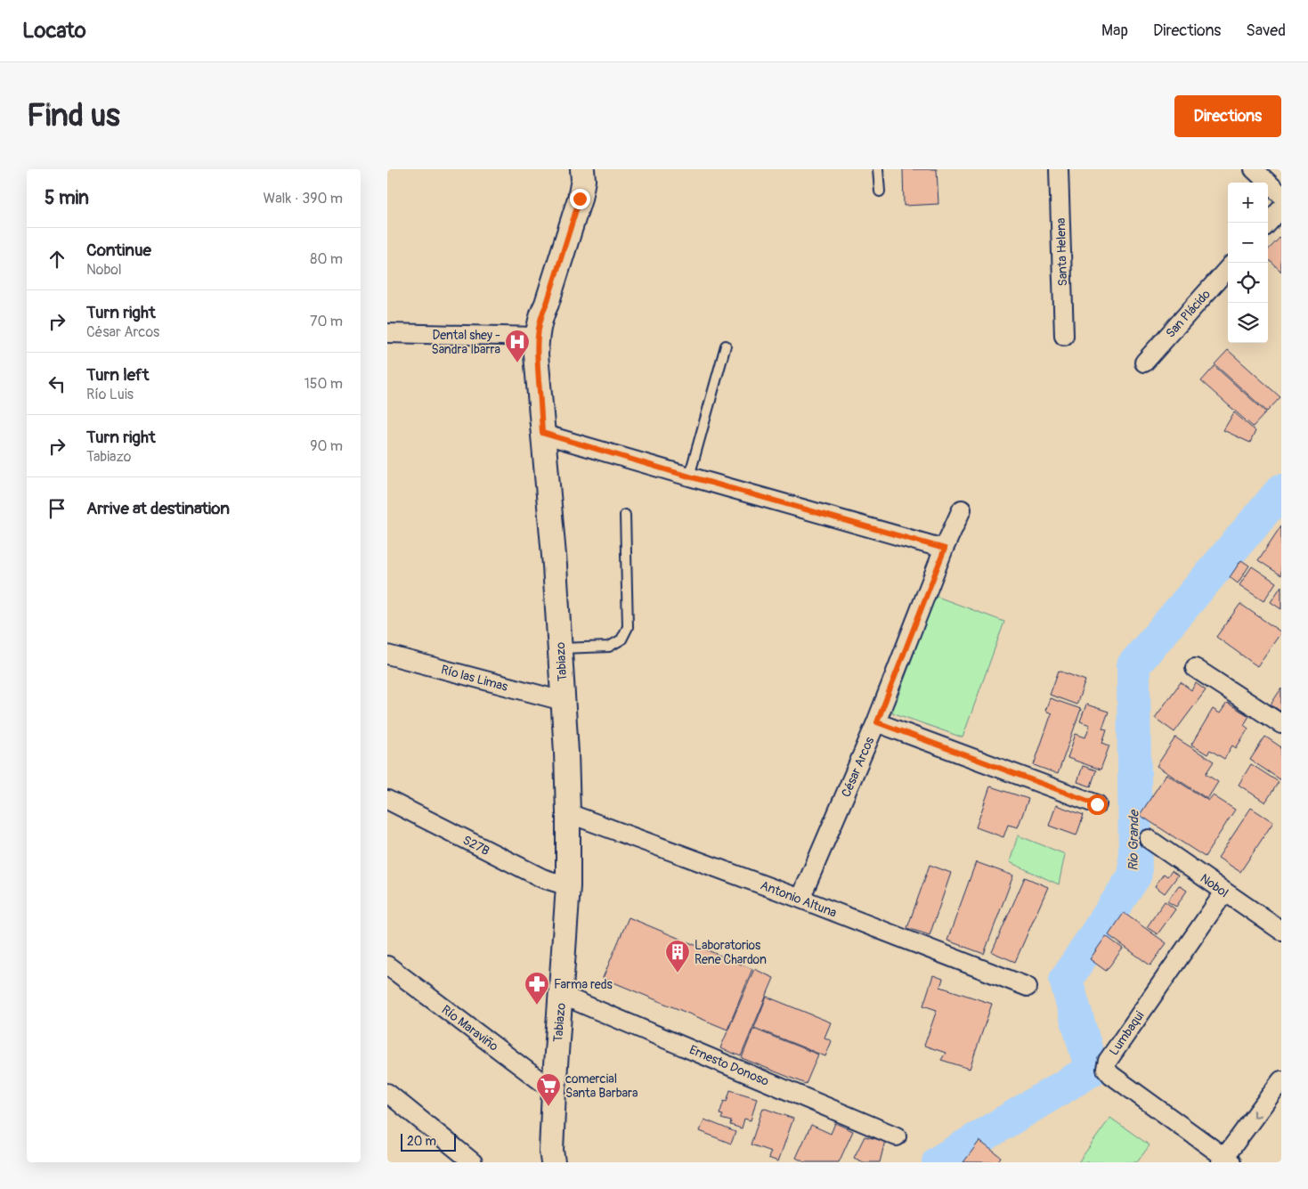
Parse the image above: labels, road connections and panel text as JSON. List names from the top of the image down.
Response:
{
  "streets": {
    "street": [
      "Santa Helena",
      "San Plácido",
      "Tabiazo",
      "Río las Limas",
      "César Arcos",
      "S27B",
      "Nobol",
      "Antonio Altuna",
      "Río Maraviño",
      "Lumbaqui",
      "Ernesto Donoso"
    ]
  },
  "crossings": [
    ["Tabiazo", "Río las Limas"],
    ["Tabiazo", "S27B"],
    ["Tabiazo", "Antonio Altuna"],
    ["Tabiazo", "Río Maraviño"],
    ["Tabiazo", "Ernesto Donoso"],
    ["César Arcos", "Antonio Altuna"],
    ["Nobol", "Lumbaqui"]
  ],
  "water": ["Rio Grande"],
  "places": {
    "hospital": ["Dental shey - Sandra Ibarra"],
    "building": ["Laboratorios Rene Chardon"],
    "pharmacy": ["Farma reds"],
    "supermarket": ["comercial Santa Barbara"]
  },
  "scale_bar": "20 m",
  "page": {
    "header": "Locato",
    "nav": ["Map", "Directions", "Saved"],
    "buttons": "Directions",
    "title": "Find us",
    "heading": ["5 min", "Walk · 390 m"],
    "map_buttons": ["+", "−"],
    "list": [
      ["Continue", "Nobol", "80 m"],
      ["Turn right", "César Arcos", "70 m"],
      ["Turn left", "Río Luis", "150 m"],
      ["Turn right", "Tabiazo", "90 m"],
      "Arrive at destination"
    ],
    "scale": "20 m"
  }
}
